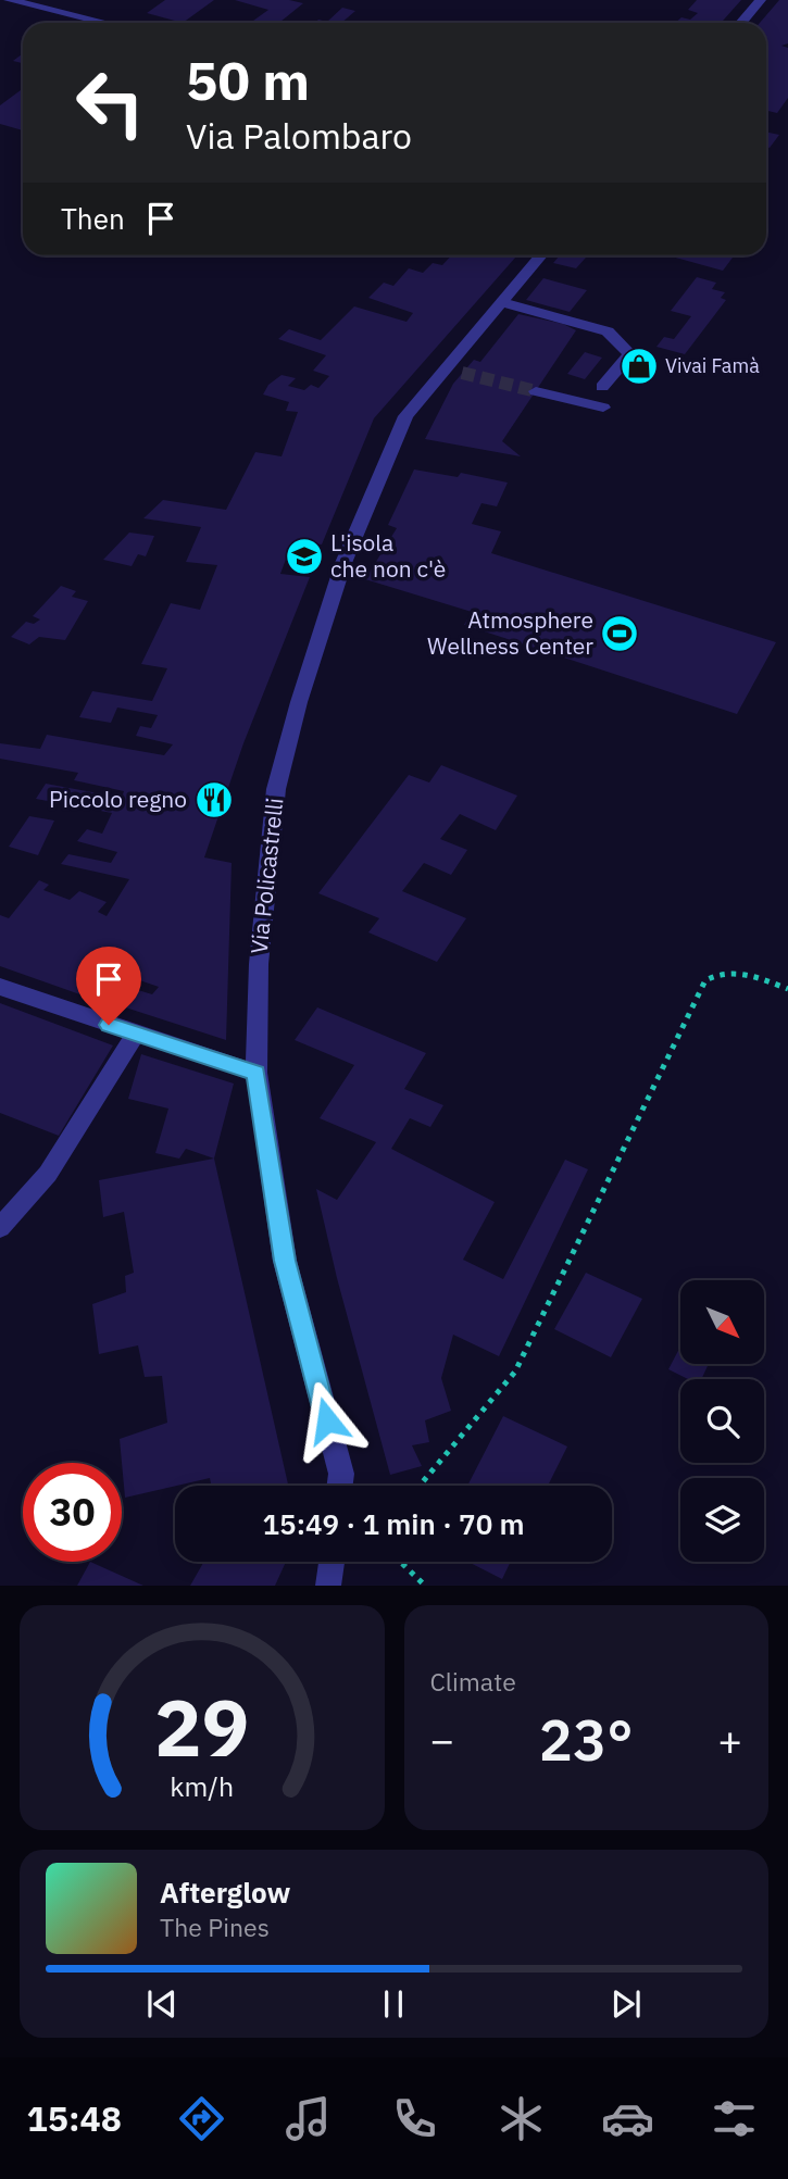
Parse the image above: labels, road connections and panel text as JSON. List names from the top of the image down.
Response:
{
  "streets": {
    "street": ["Via Policastrelli"]
  },
  "places": {
    "shop": ["Vivai Famà"],
    "school or university": ["L'isola che non c'è"],
    "sports": ["Atmosphere Wellness Center"],
    "restaurant": ["Piccolo regno"]
  },
  "north": "bottom right",
  "page": {
    "turn": ["50 m", "Via Palombaro"],
    "then": "Then",
    "limit": "30",
    "trip": "15:49 · 1 min · 70 m",
    "tile": "Climate",
    "heat": ["−", "23°", "+"],
    "song": ["Afterglow", "The Pines"],
    "tabs": "15:48",
    "gauge": ["29", "km/h"]
  }
}
